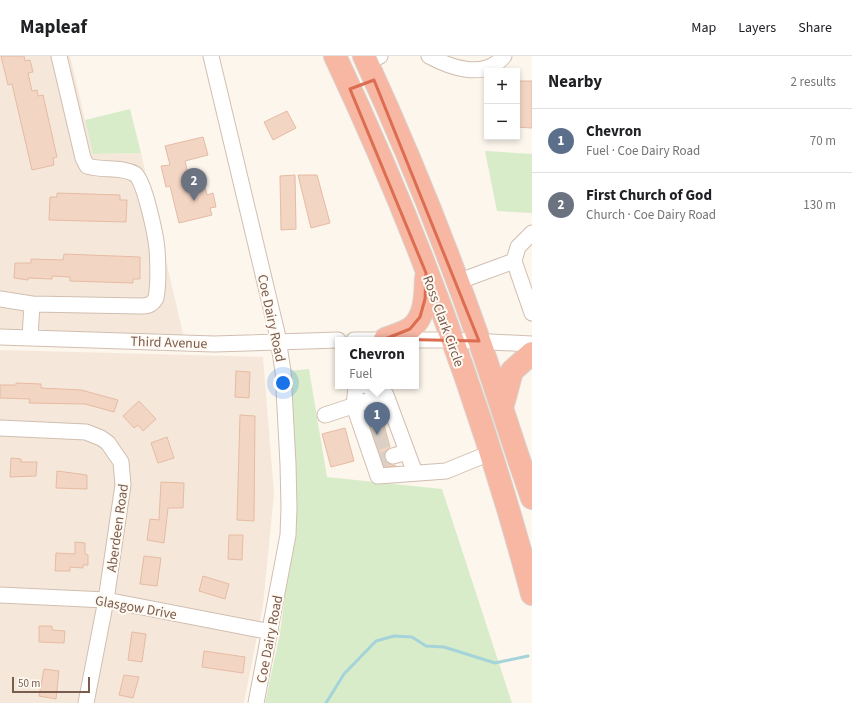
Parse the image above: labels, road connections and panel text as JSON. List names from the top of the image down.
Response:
{
  "streets": {
    "highway": ["Ross Clark Circle"],
    "street": [
      "Coe Dairy Road",
      "Third Avenue",
      "Aberdeen Road",
      "Glasgow Drive"
    ]
  },
  "crossings": [
    ["Coe Dairy Road", "Third Avenue"],
    ["Coe Dairy Road", "Glasgow Drive"],
    ["Aberdeen Road", "Glasgow Drive"]
  ],
  "scale_bar": "50 m",
  "page": {
    "header": "Mapleaf",
    "nav": ["Map", "Layers", "Share"],
    "heading": ["Nearby", "2 results"],
    "map_buttons": ["+", "−"],
    "list": [
      {
        "mark": "1",
        "name": "Chevron",
        "note": "Fuel · Coe Dairy Road",
        "value": "70 m"
      },
      {
        "mark": "2",
        "name": "First Church of God",
        "note": "Church · Coe Dairy Road",
        "value": "130 m"
      }
    ],
    "pins": ["2", "1"],
    "popup": ["Chevron", "Fuel"],
    "scale": "50 m"
  }
}
